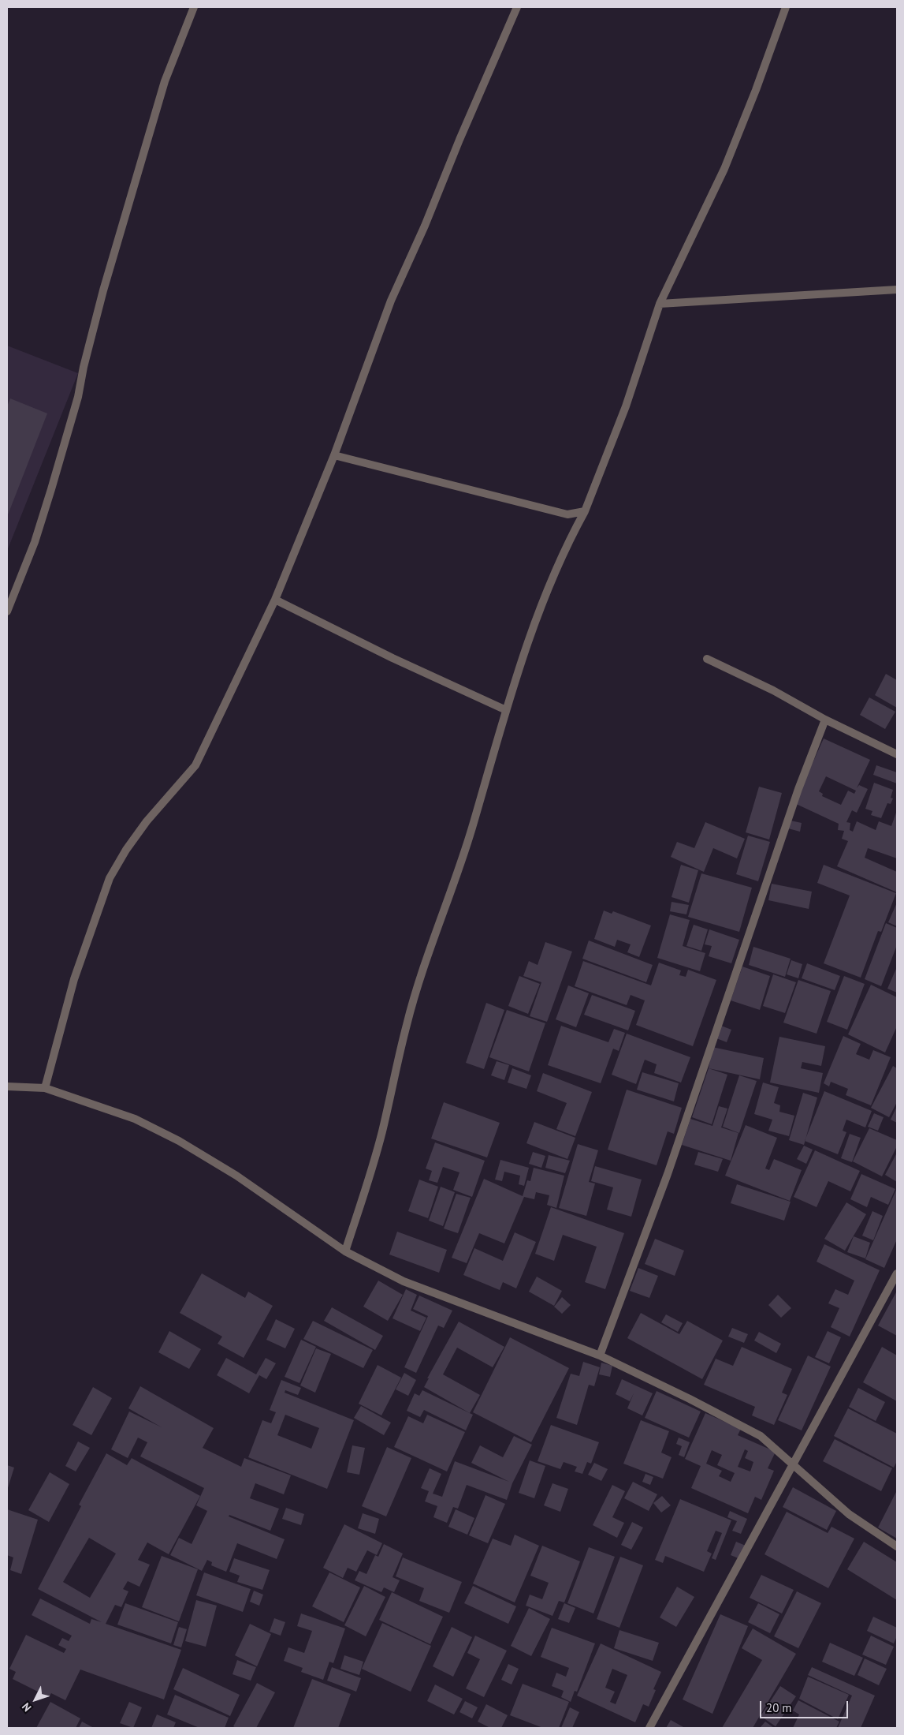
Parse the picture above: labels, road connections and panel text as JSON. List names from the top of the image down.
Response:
{
  "scale_bar": "20 m",
  "north": "bottom left"
}
